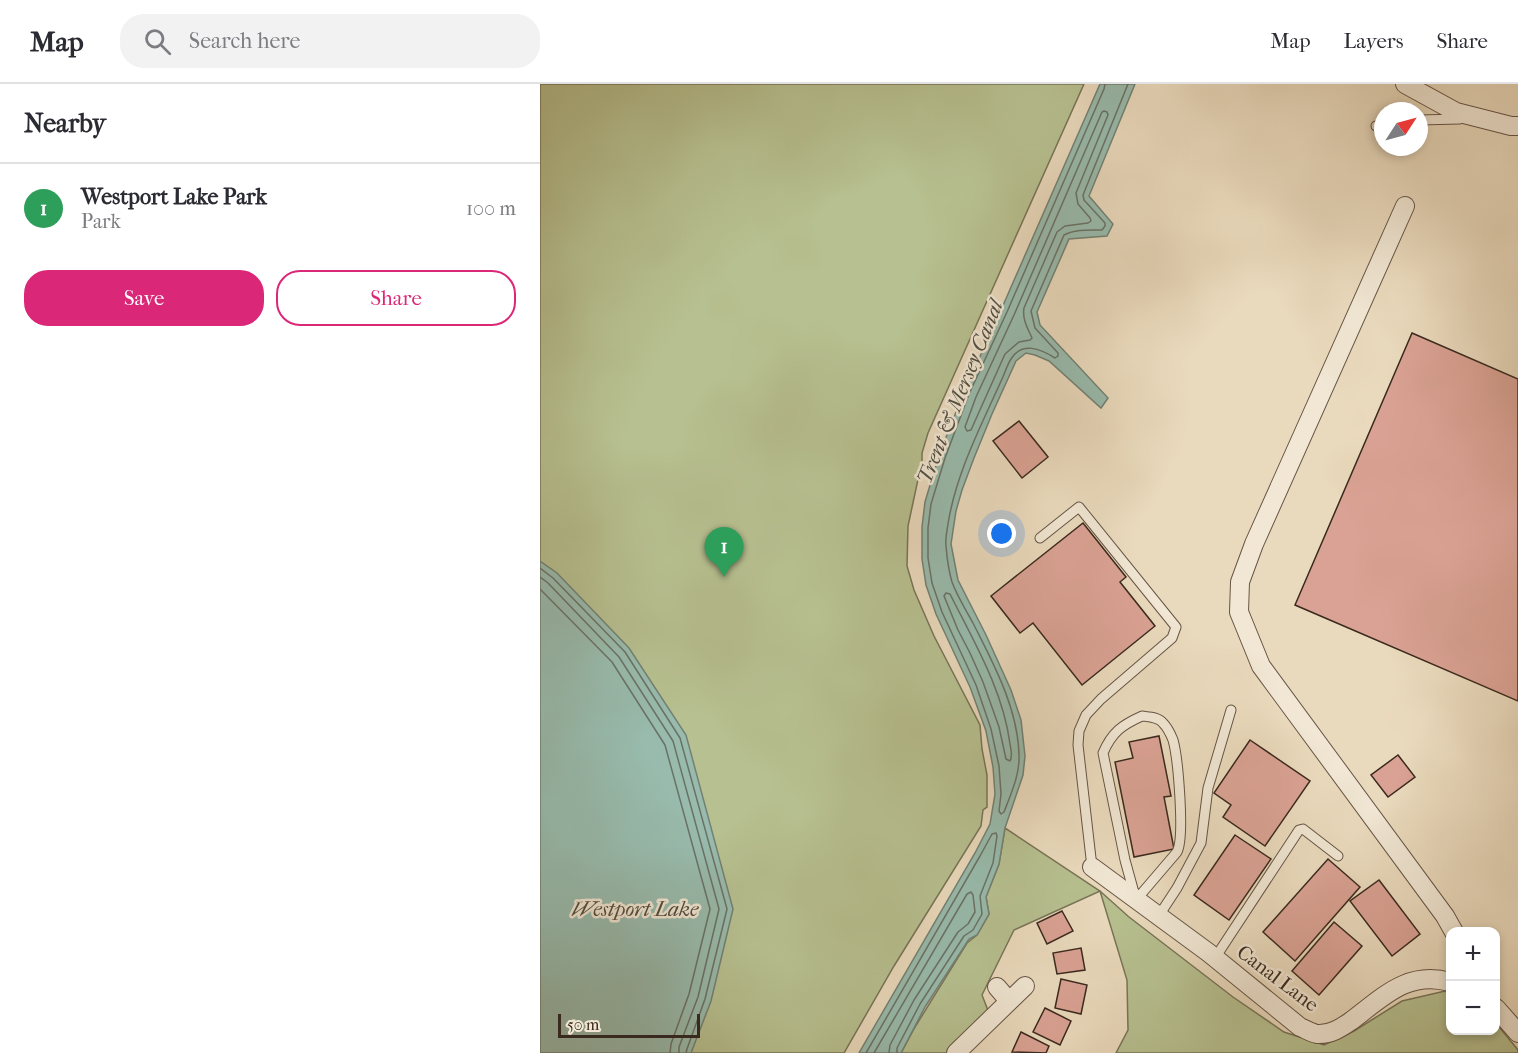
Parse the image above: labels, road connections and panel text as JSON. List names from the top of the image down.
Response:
{
  "streets": {
    "street": ["Canal Lane"]
  },
  "water": ["Trent & Mersey Canal", "Westport Lake"],
  "scale_bar": "50 m",
  "north": "top right",
  "page": {
    "header": "Map",
    "search": "Search here",
    "nav": ["Map", "Layers", "Share"],
    "heading": "Nearby",
    "list": [
      {
        "mark": "1",
        "name": "Westport Lake Park",
        "note": "Park",
        "value": "100 m"
      }
    ],
    "buttons": ["Save", "Share"],
    "pins": "1",
    "map_buttons": ["+", "−"],
    "scale": "50 m"
  }
}
